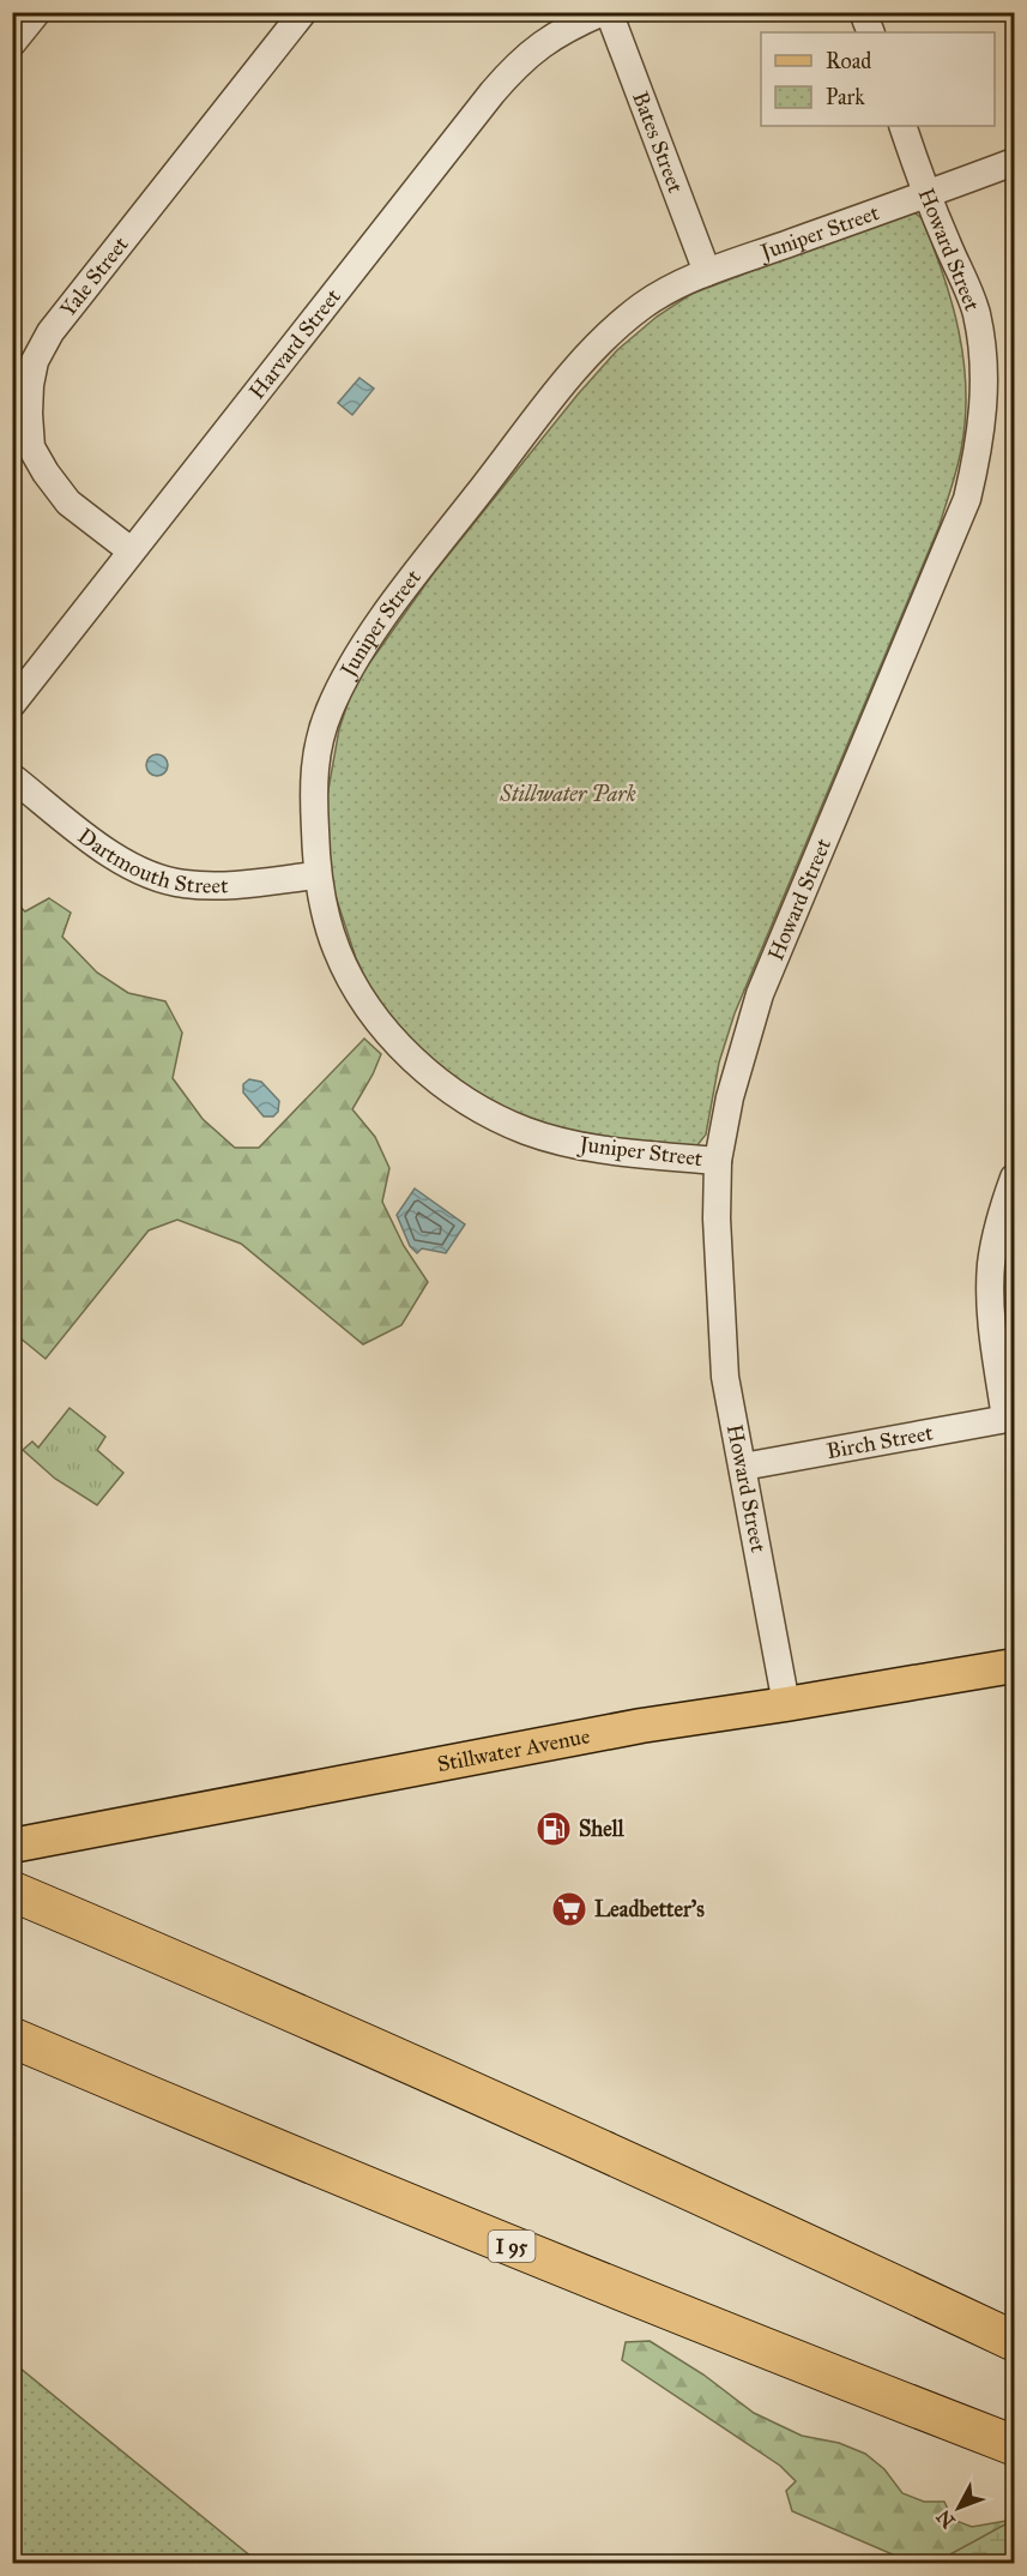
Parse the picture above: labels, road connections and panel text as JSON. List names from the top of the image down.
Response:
{
  "streets": {
    "highway": ["I 95"],
    "main road": ["Stillwater Avenue"],
    "street": [
      "Bates Street",
      "Juniper Street",
      "Howard Street",
      "Yale Street",
      "Harvard Street",
      "Dartmouth Street",
      "Birch Street"
    ]
  },
  "crossings": [
    ["Bates Street", "Juniper Street"],
    ["Bates Street", "Harvard Street"],
    ["Juniper Street", "Howard Street"],
    ["Juniper Street", "Dartmouth Street"],
    ["Howard Street", "Birch Street"],
    ["Howard Street", "Stillwater Avenue"],
    ["Yale Street", "Harvard Street"]
  ],
  "parks": ["Stillwater Park"],
  "places": {
    "fuel station": ["Shell"],
    "supermarket": ["Leadbetter's"]
  },
  "legend": ["Road", "Park"],
  "north": "bottom left"
}
